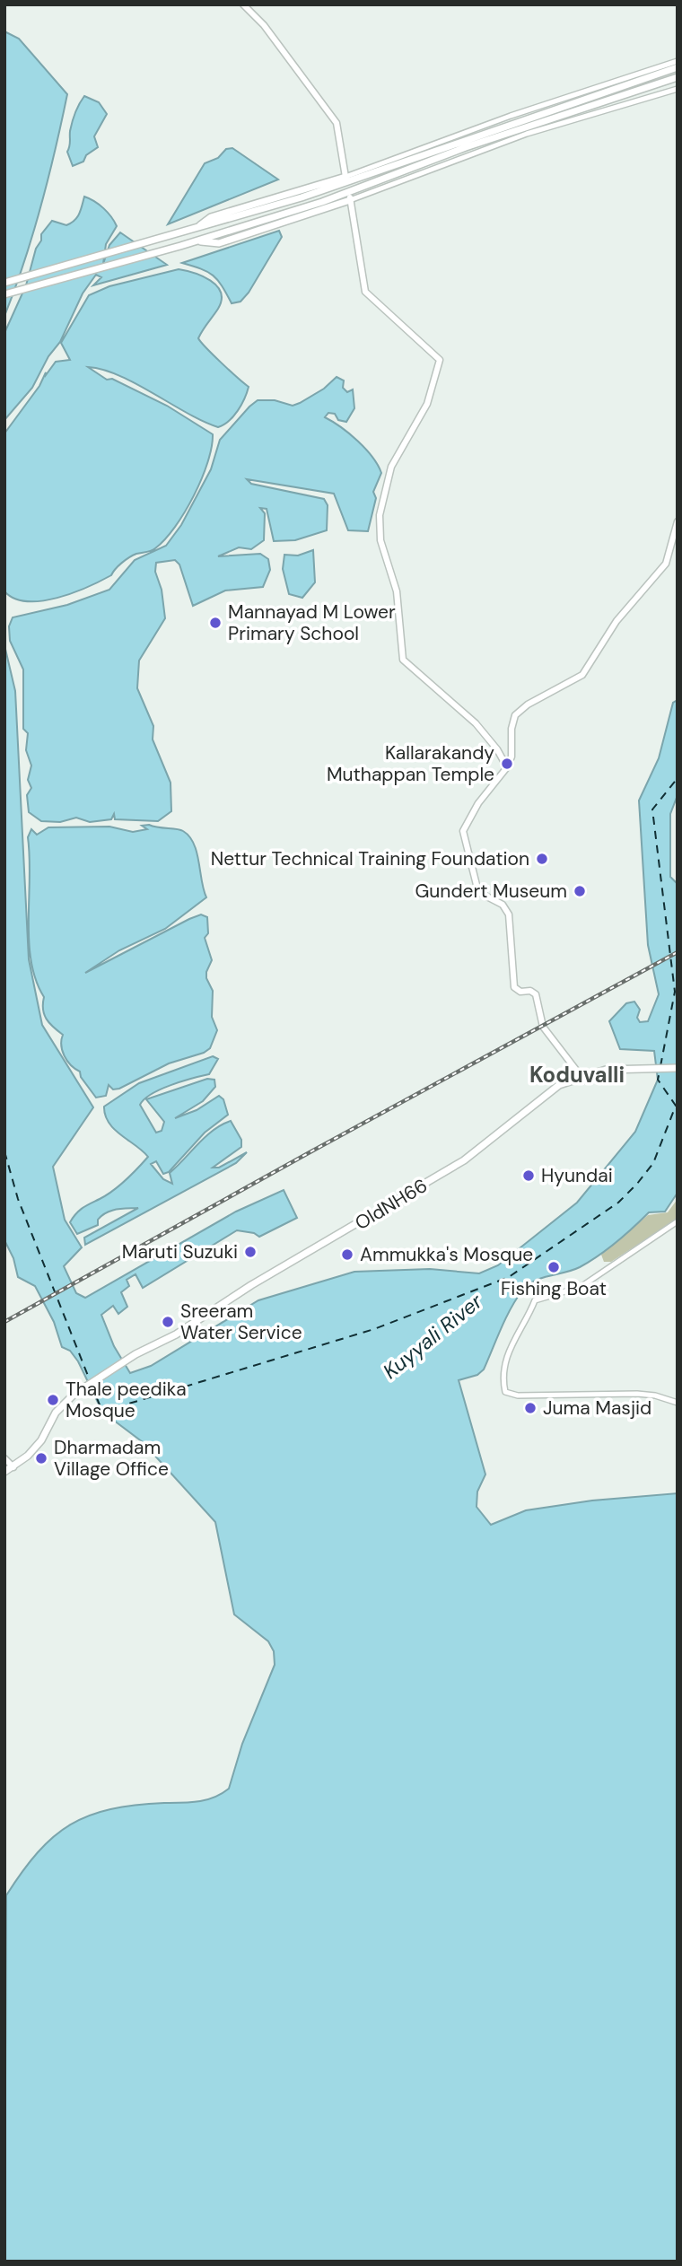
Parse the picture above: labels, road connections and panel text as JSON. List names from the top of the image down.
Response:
{
  "streets": {
    "main road": ["OldNH66"]
  },
  "districts": ["Koduvalli"],
  "water": ["Kuyyali River"],
  "places": [
    "Mannayad M Lower Primary School",
    "Kallarakandy Muthappan Temple",
    "Nettur Technical Training Foundation",
    "Gundert Museum",
    "Hyundai",
    "Maruti Suzuki",
    "Ammukka's Mosque",
    "Fishing Boat",
    "Sreeram Water Service",
    "Thale peedika Mosque",
    "Juma Masjid",
    "Dharmadam Village Office"
  ]
}
